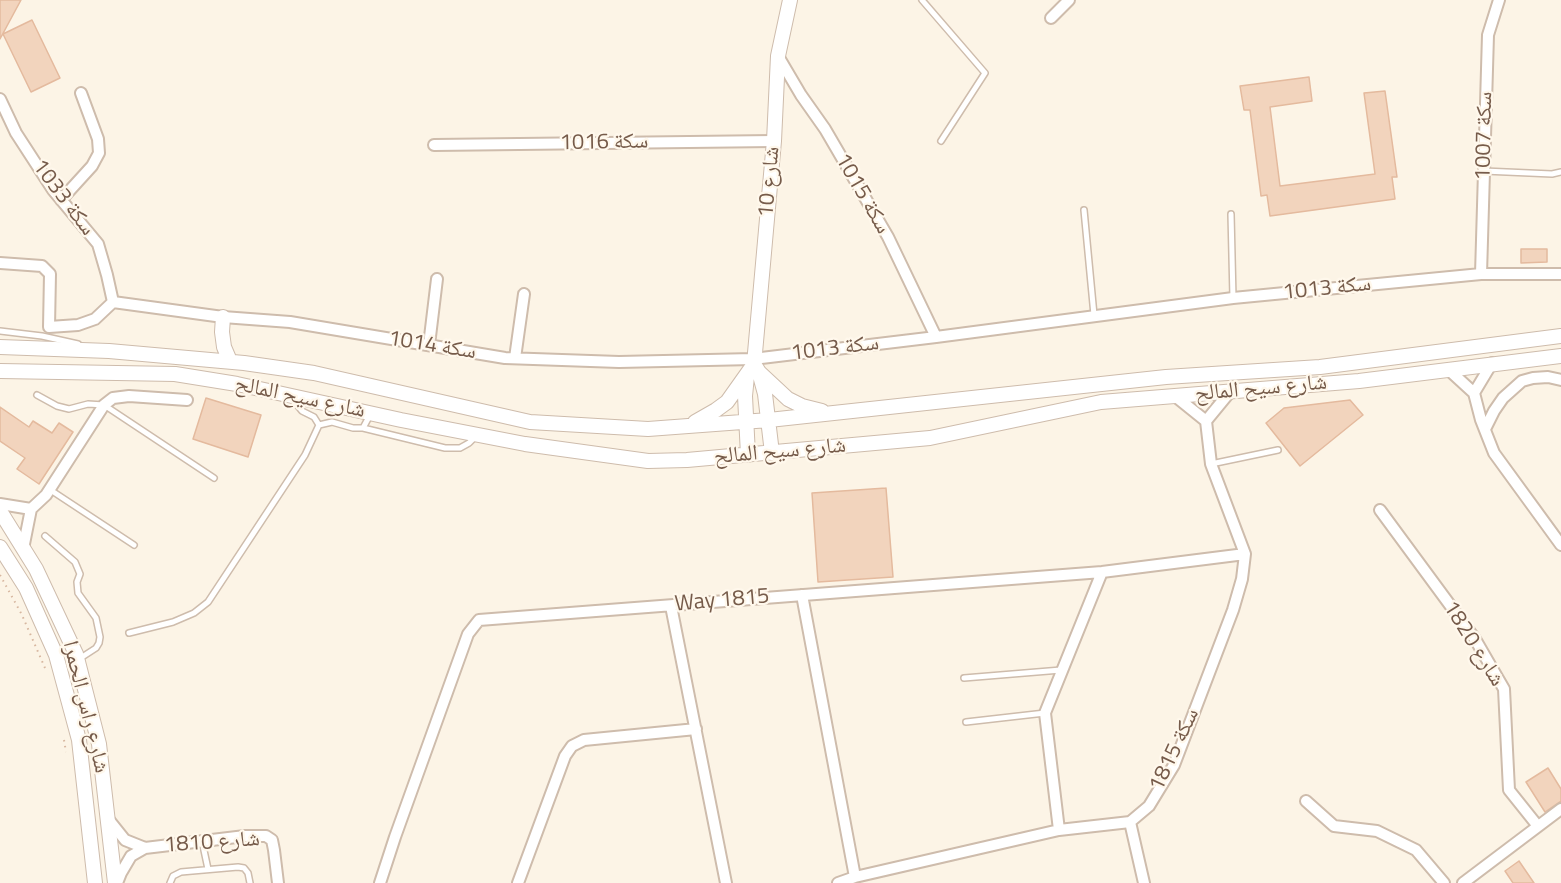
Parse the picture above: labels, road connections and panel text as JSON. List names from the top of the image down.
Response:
{
  "streets": {
    "street": [
      "سكة 1007",
      "سكة 1016",
      "شارع 10",
      "سكة 1015",
      "سكة 1033",
      "سكة 1013",
      "سكة 1014",
      "شارع سيح المالح",
      "Way 1815",
      "1820 شارع",
      "شارع راس الحمرا",
      "سكة 1815",
      "شارع 1810"
    ]
  },
  "crossings": [
    ["سكة 1007", "سكة 1013"],
    ["سكة 1016", "شارع 10"],
    ["شارع 10", "سكة 1015"],
    ["شارع 10", "سكة 1013"],
    ["شارع 10", "سكة 1014"],
    ["شارع 10", "شارع سيح المالح"],
    ["سكة 1015", "سكة 1013"],
    ["سكة 1033", "سكة 1014"],
    ["سكة 1013", "سكة 1014"],
    ["Way 1815", "سكة 1815"],
    ["شارع راس الحمرا", "شارع 1810"]
  ]
}
